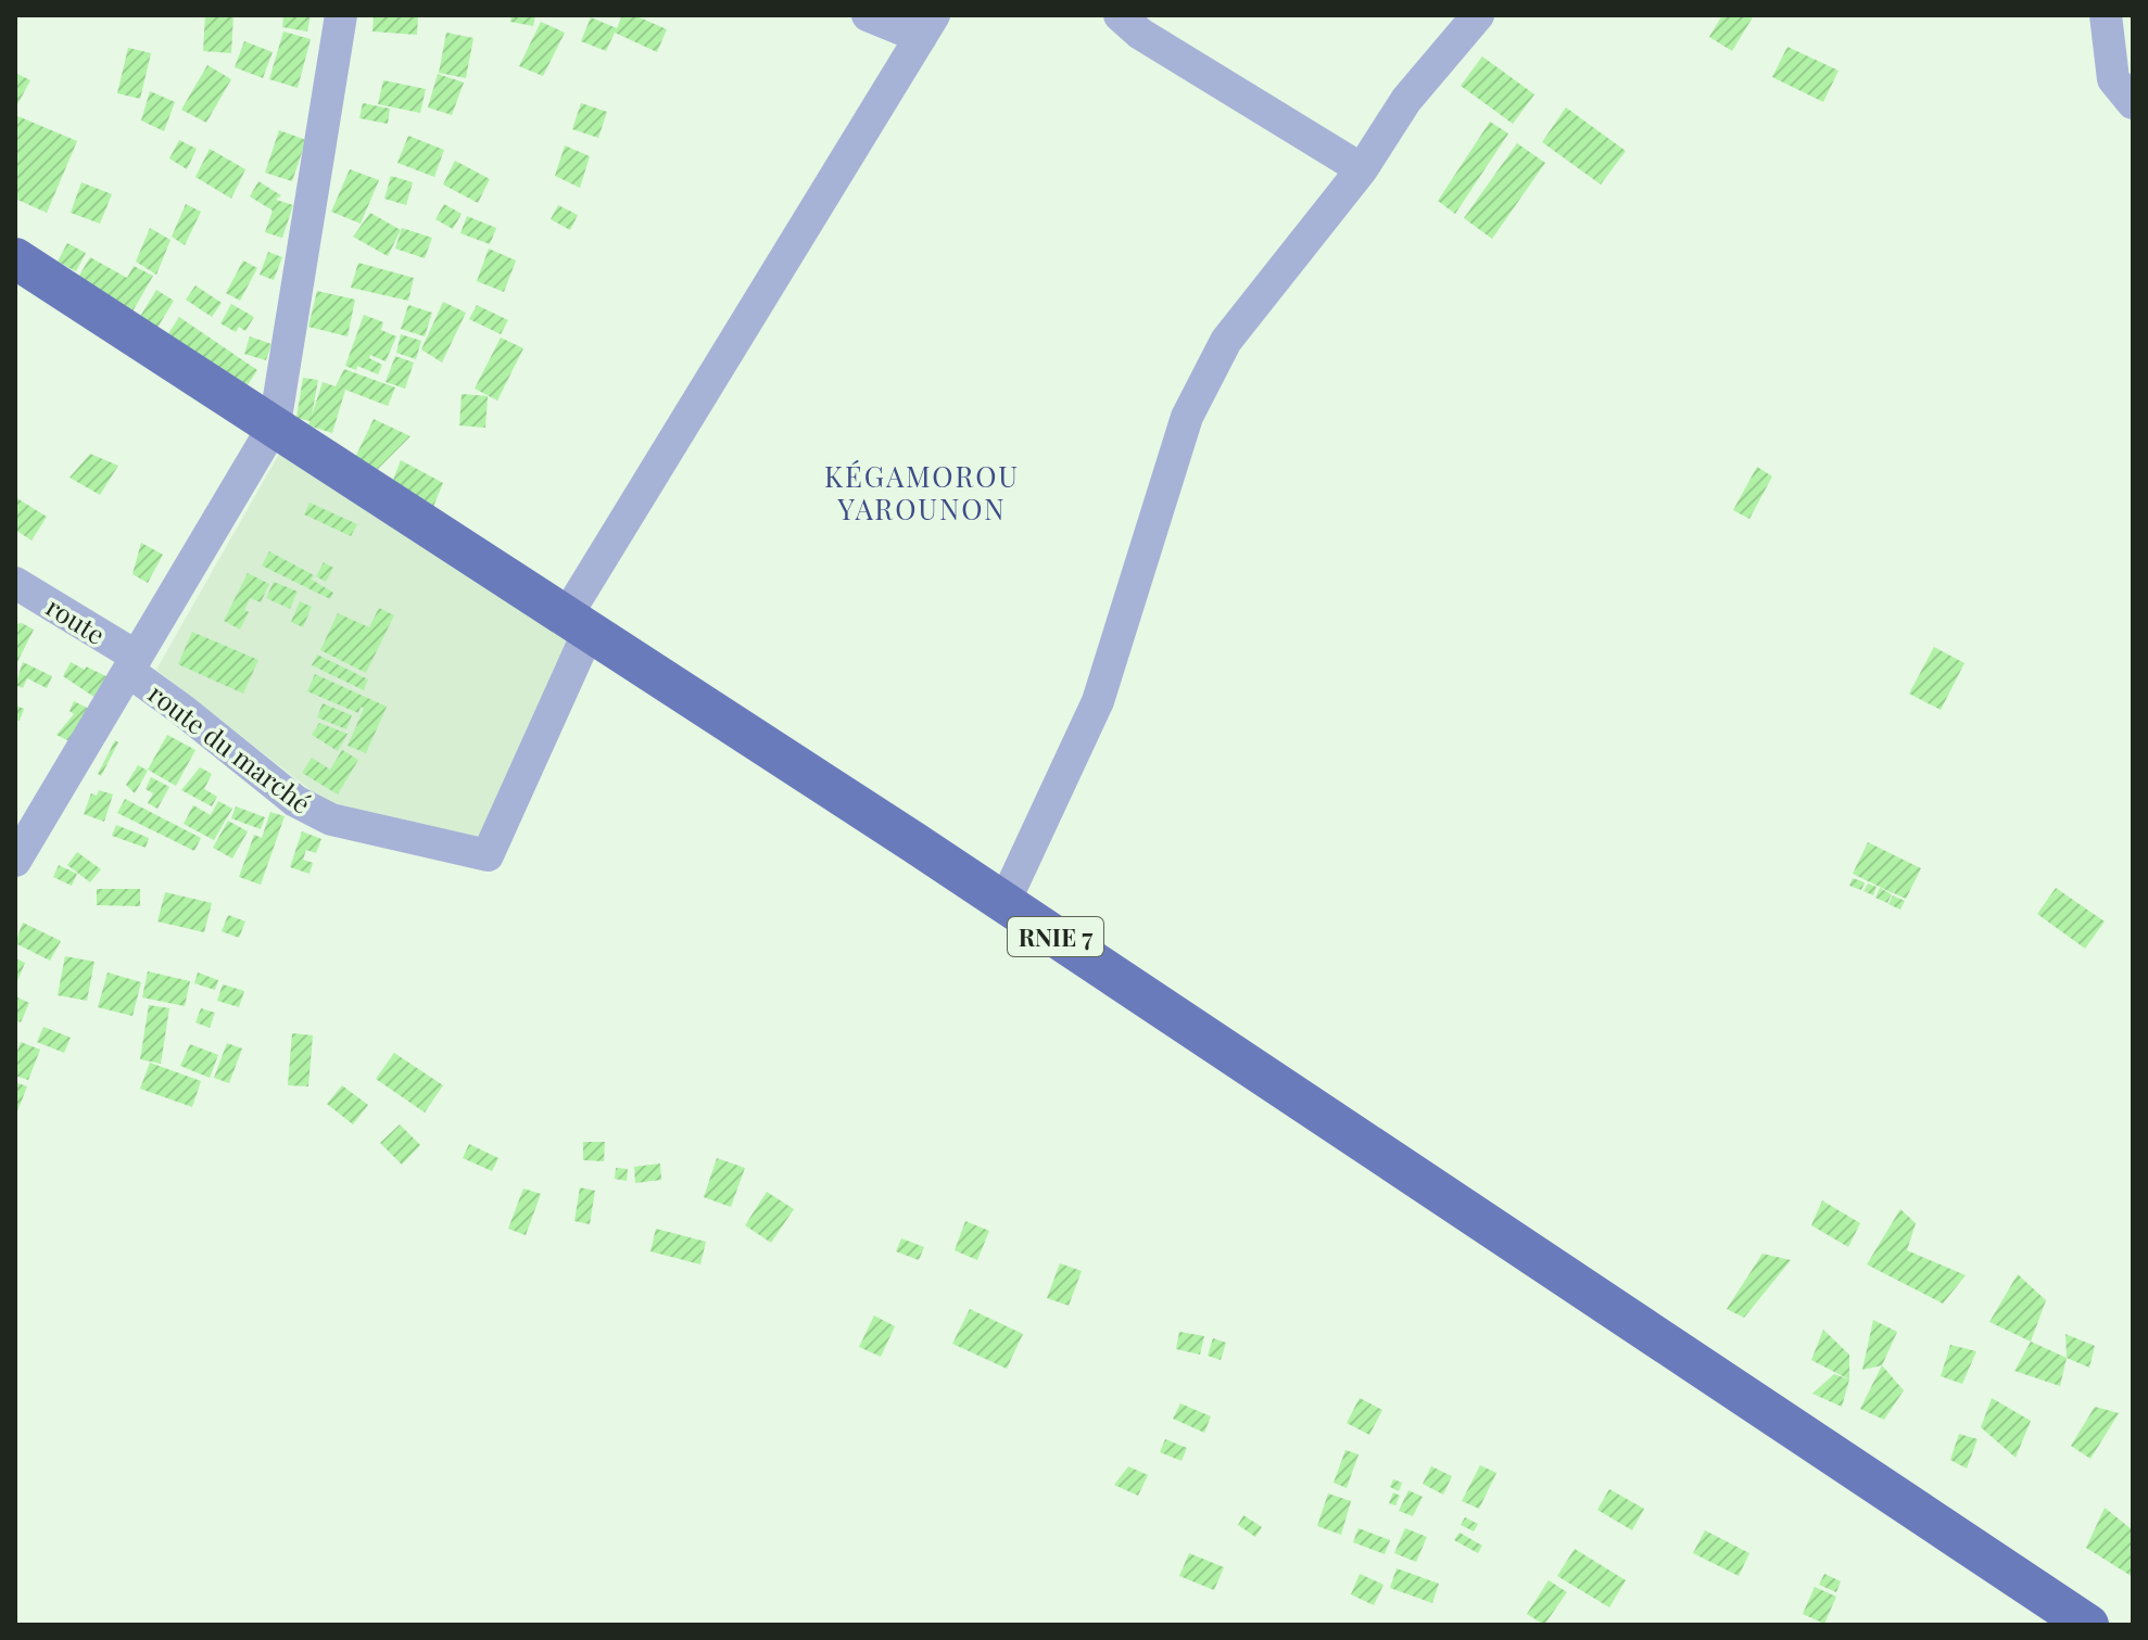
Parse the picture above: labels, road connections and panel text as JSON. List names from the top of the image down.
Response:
{
  "streets": {
    "main road": ["RNIE 7"],
    "street": ["route", "route du marché"]
  },
  "crossings": [
    ["route", "route du marché"],
    ["route du marché", "RNIE 7"]
  ],
  "districts": ["KÉGAMOROU YAROUNON"]
}
